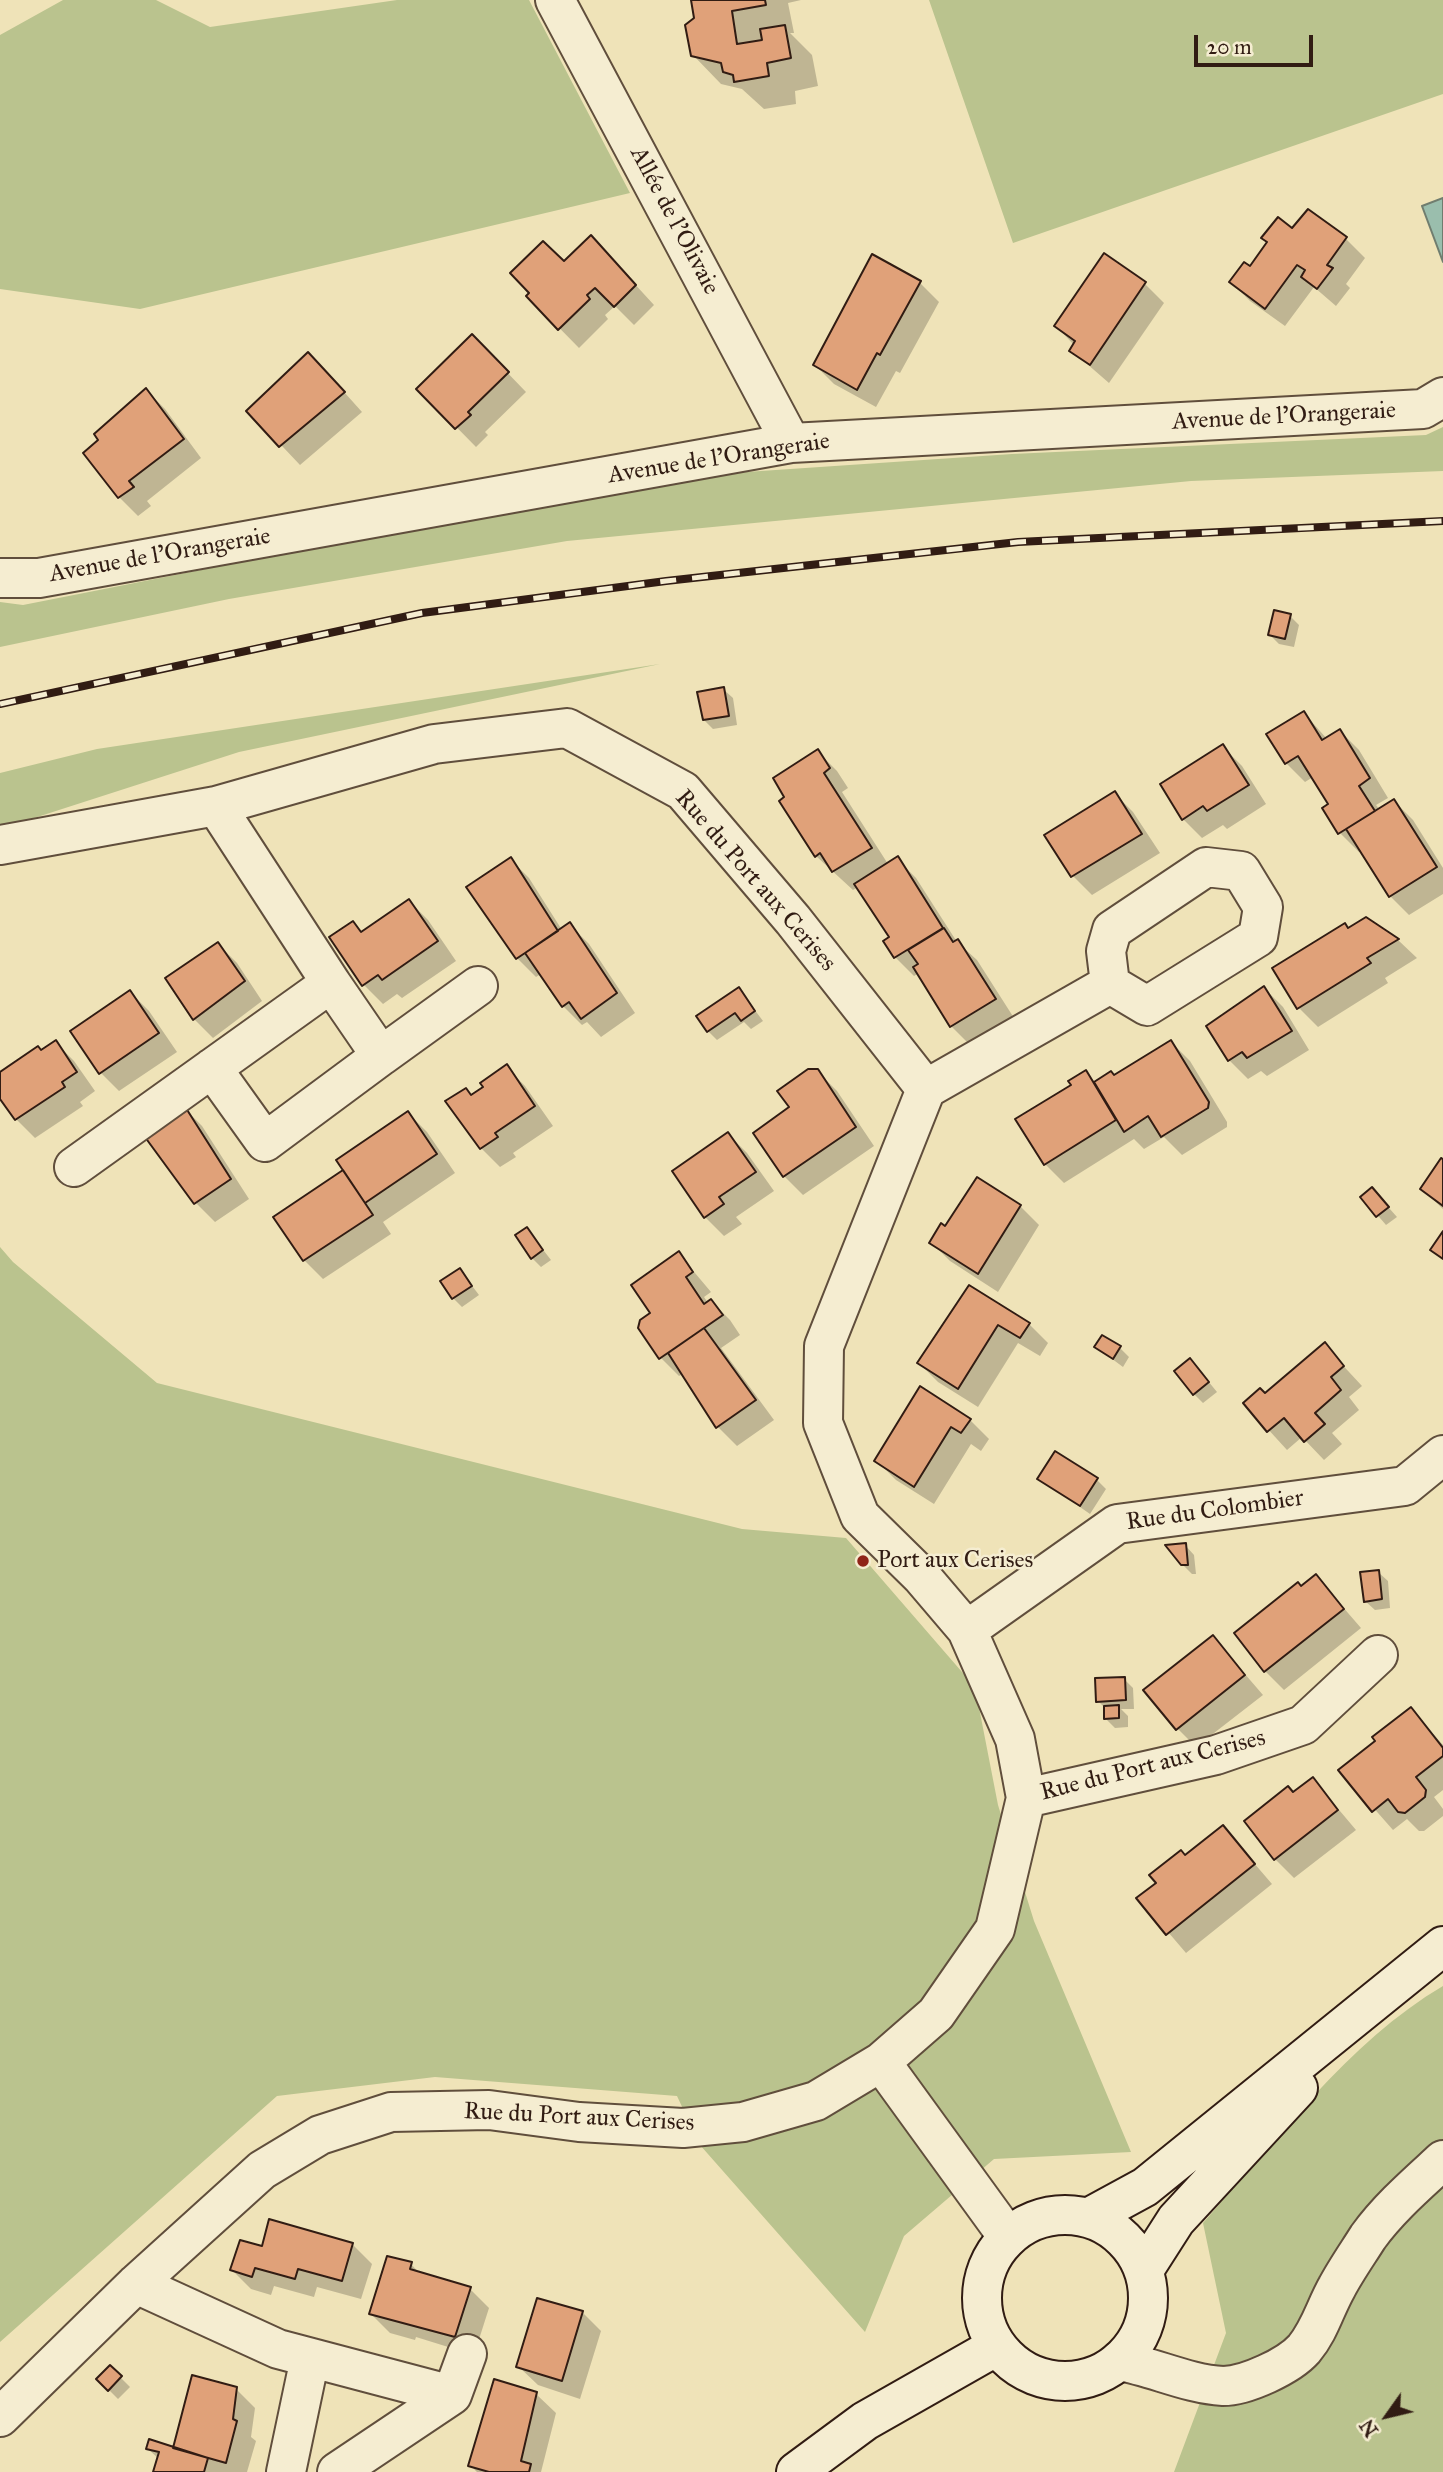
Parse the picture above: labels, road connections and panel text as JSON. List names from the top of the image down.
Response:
{
  "streets": {
    "street": [
      "Allée de l'Olivaie",
      "Avenue de l'Orangeraie",
      "Rue du Port aux Cerises",
      "Rue du Colombier"
    ]
  },
  "crossings": [
    ["Allée de l'Olivaie", "Avenue de l'Orangeraie"],
    ["Rue du Port aux Cerises", "Rue du Colombier"]
  ],
  "places": ["Port aux Cerises"],
  "scale_bar": "20 m",
  "north": "bottom left"
}
